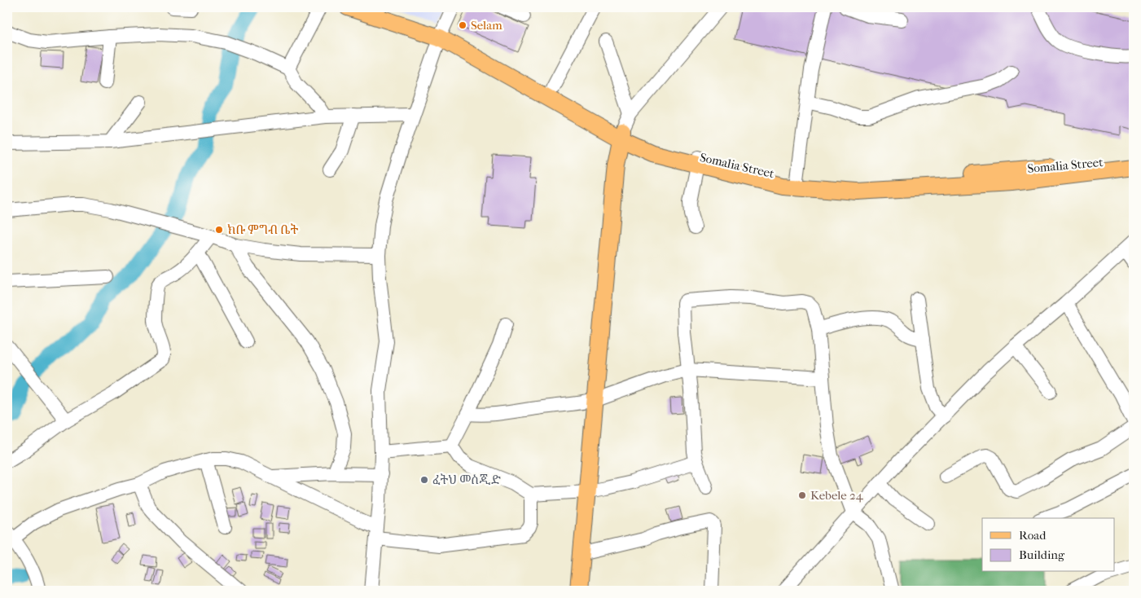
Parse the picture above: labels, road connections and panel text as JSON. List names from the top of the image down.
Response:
{
  "streets": {
    "main road": ["Somalia Street"]
  },
  "places": [
    "Selam",
    "ክቡ ምግብ ቤት",
    "ፈትህ መስጂድ",
    "Kebele 24"
  ],
  "legend": ["Road", "Building"]
}
